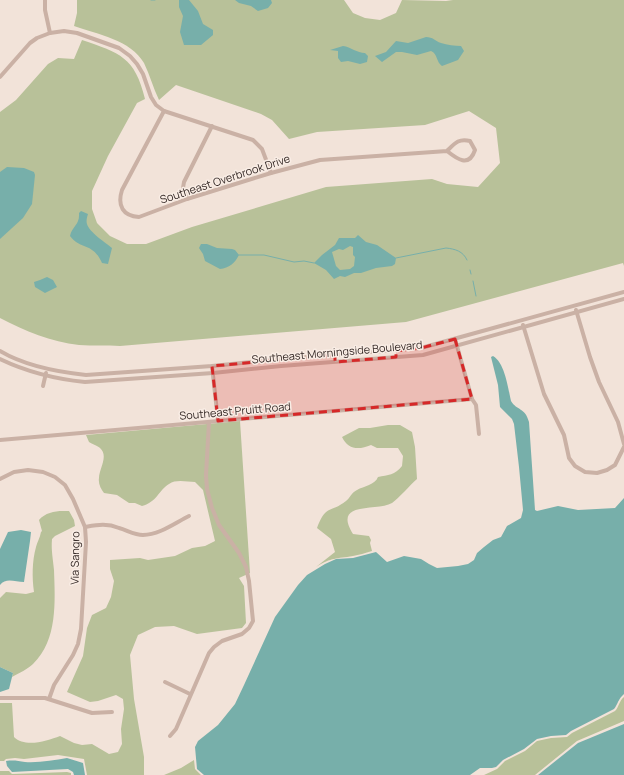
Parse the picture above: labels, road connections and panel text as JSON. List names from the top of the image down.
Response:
{
  "streets": {
    "street": [
      "Southeast Overbrook Drive",
      "Southeast Morningside Boulevard",
      "Southeast Pruitt Road",
      "Via Sangro"
    ]
  }
}
